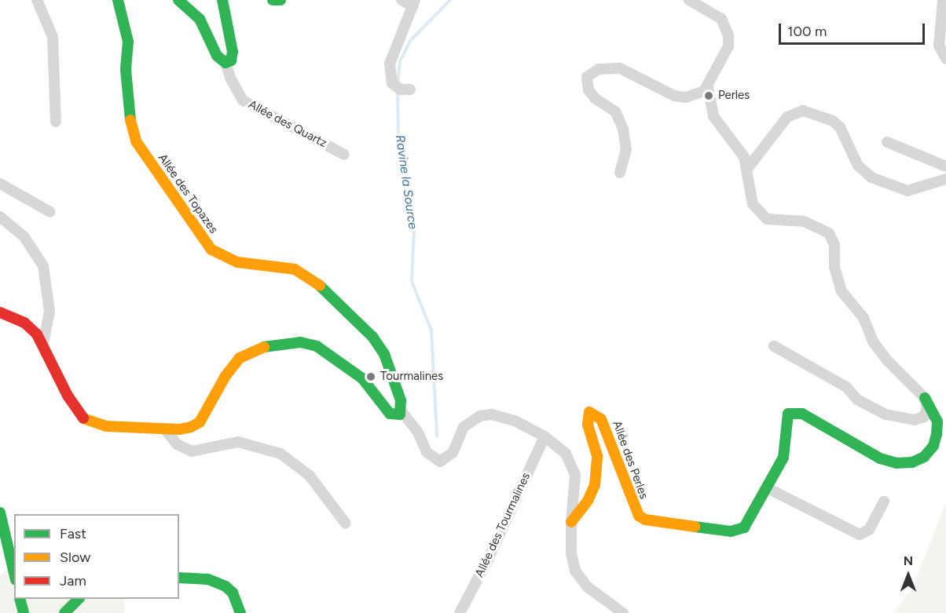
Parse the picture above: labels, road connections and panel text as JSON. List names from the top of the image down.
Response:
{
  "streets": {
    "main road": ["Allée des Topazes", "Allée des Perles"],
    "street": ["Allée des Quartz", "Allée des Tourmalines"]
  },
  "water": ["Ravine la Source"],
  "places": ["Perles", "Tourmalines"],
  "legend": ["Fast", "Slow", "Jam"],
  "scale_bar": "100 m",
  "north": "top"
}
